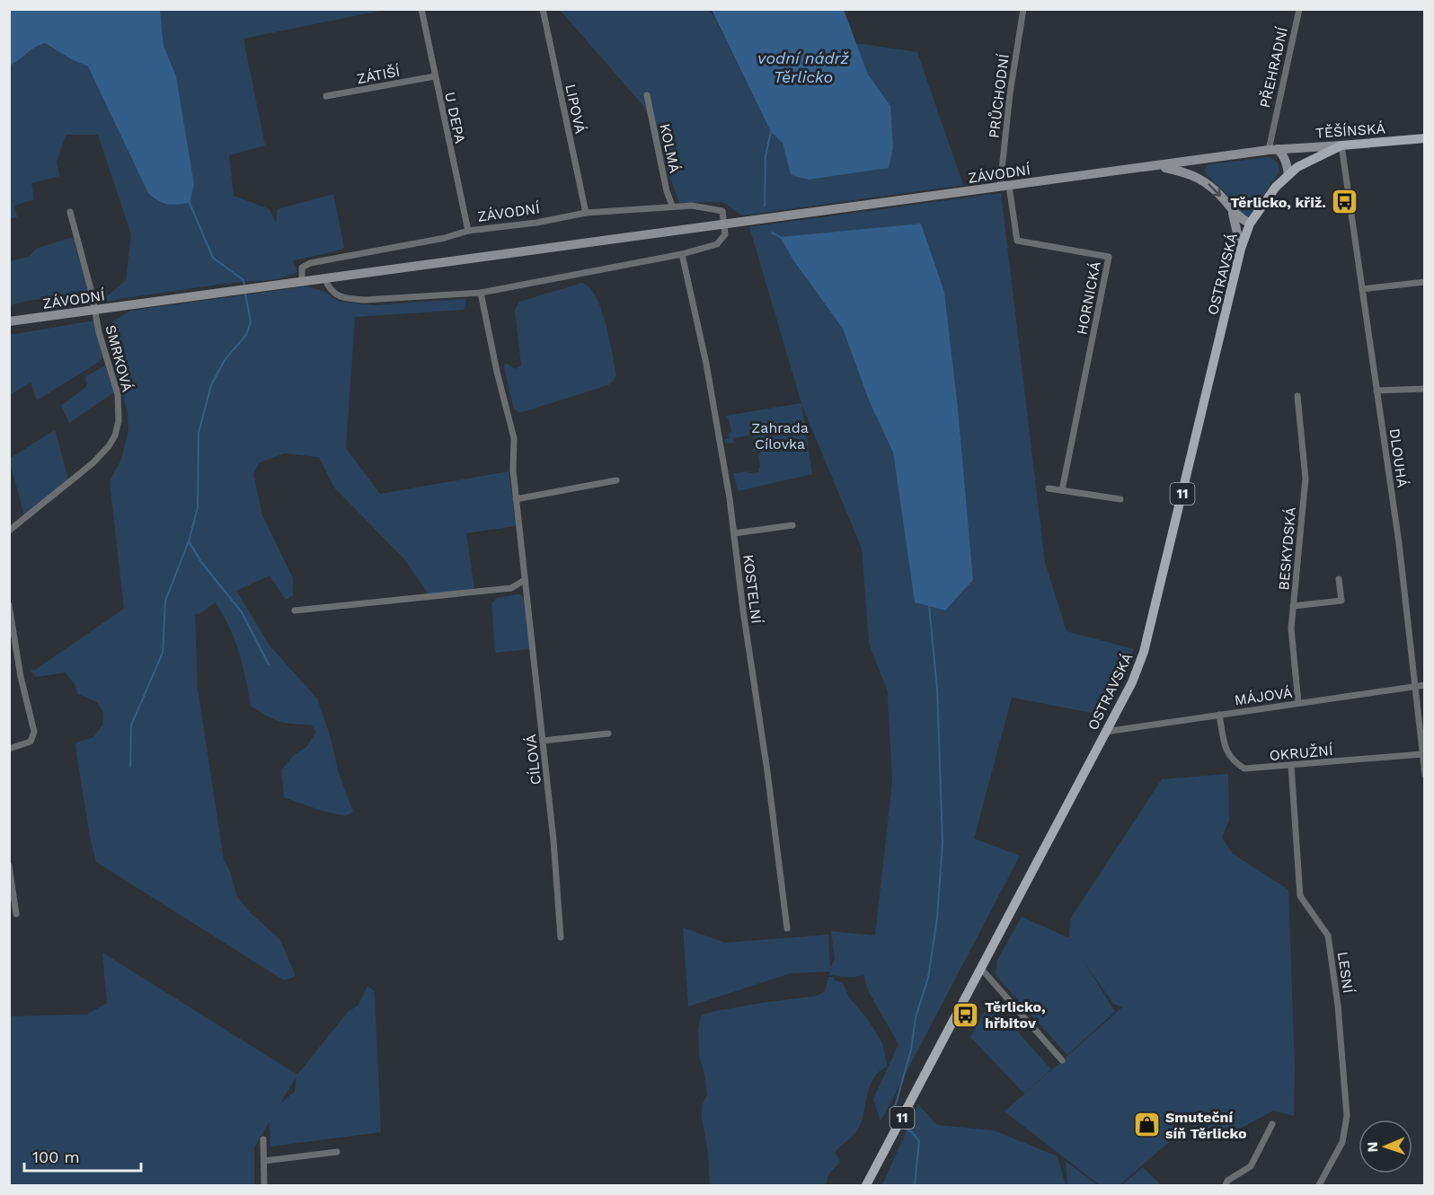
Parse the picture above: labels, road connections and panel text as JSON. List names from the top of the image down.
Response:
{
  "streets": {
    "main road": [
      "TĚŠÍNSKÁ",
      "ZÁVODNÍ",
      "OSTRAVSKÁ",
      "11"
    ],
    "street": [
      "PŘEHRADNÍ",
      "ZÁTIŠÍ",
      "PRŮCHODNÍ",
      "LIPOVÁ",
      "U DEPA",
      "KOLMÁ",
      "HORNICKÁ",
      "SMRKOVÁ",
      "DLOUHÁ",
      "BESKYDSKÁ",
      "KOSTELNÍ",
      "MÁJOVÁ",
      "OKRUŽNÍ",
      "CÍLOVÁ",
      "LESNÍ"
    ]
  },
  "crossings": [
    ["PŘEHRADNÍ", "TĚŠÍNSKÁ"],
    ["PŘEHRADNÍ", "ZÁVODNÍ"],
    ["ZÁTIŠÍ", "U DEPA"],
    ["PRŮCHODNÍ", "ZÁVODNÍ"],
    ["PRŮCHODNÍ", "HORNICKÁ"],
    ["LIPOVÁ", "ZÁVODNÍ"],
    ["U DEPA", "ZÁVODNÍ"],
    ["TĚŠÍNSKÁ", "ZÁVODNÍ"],
    ["TĚŠÍNSKÁ", "OSTRAVSKÁ"],
    ["TĚŠÍNSKÁ", "DLOUHÁ"],
    ["KOLMÁ", "ZÁVODNÍ"],
    ["ZÁVODNÍ", "HORNICKÁ"],
    ["ZÁVODNÍ", "SMRKOVÁ"],
    ["OSTRAVSKÁ", "DLOUHÁ"],
    ["OSTRAVSKÁ", "MÁJOVÁ"],
    ["DLOUHÁ", "MÁJOVÁ"],
    ["DLOUHÁ", "OKRUŽNÍ"],
    ["BESKYDSKÁ", "MÁJOVÁ"],
    ["MÁJOVÁ", "OKRUŽNÍ"],
    ["OKRUŽNÍ", "LESNÍ"]
  ],
  "water": ["vodní nádrž Těrlicko"],
  "parks": ["Zahrada Cílovka"],
  "places": {
    "bus stop": ["Těrlicko, křiž.", "Těrlicko, hřbitov"],
    "shop": ["Smuteční síň Těrlicko"]
  },
  "scale_bar": "100 m",
  "north": "left"
}
